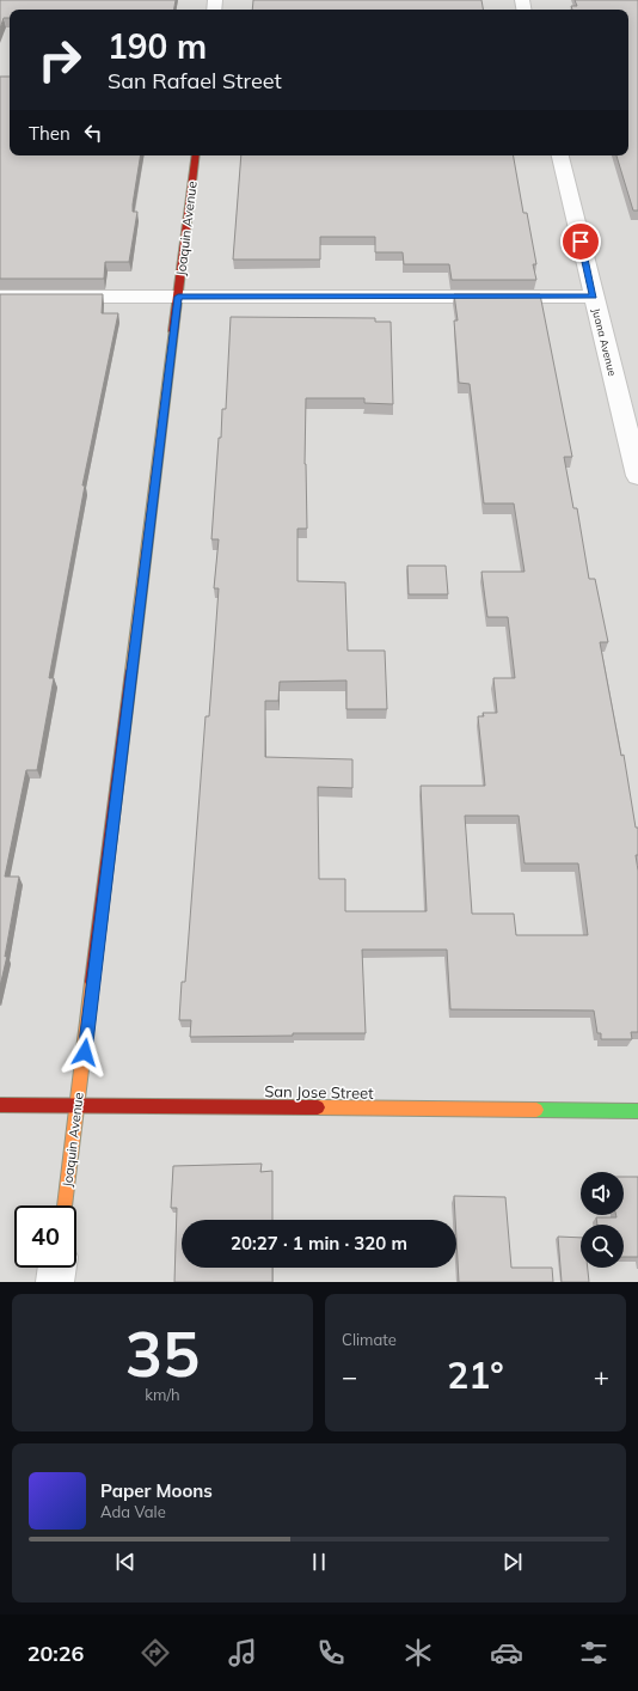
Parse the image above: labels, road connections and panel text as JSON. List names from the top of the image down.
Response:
{
  "streets": {
    "street": ["Joaquin Avenue", "Juana Avenue", "San Jose Street"]
  },
  "crossings": [
    ["Joaquin Avenue", "San Jose Street"]
  ],
  "page": {
    "turn": ["190 m", "San Rafael Street"],
    "then": "Then",
    "limit": "40",
    "trip": "20:27 · 1 min · 320 m",
    "tile": [
      ["35", "km/h"],
      "Climate"
    ],
    "heat": ["−", "21°", "+"],
    "song": ["Paper Moons", "Ada Vale"],
    "tabs": "20:26"
  }
}
